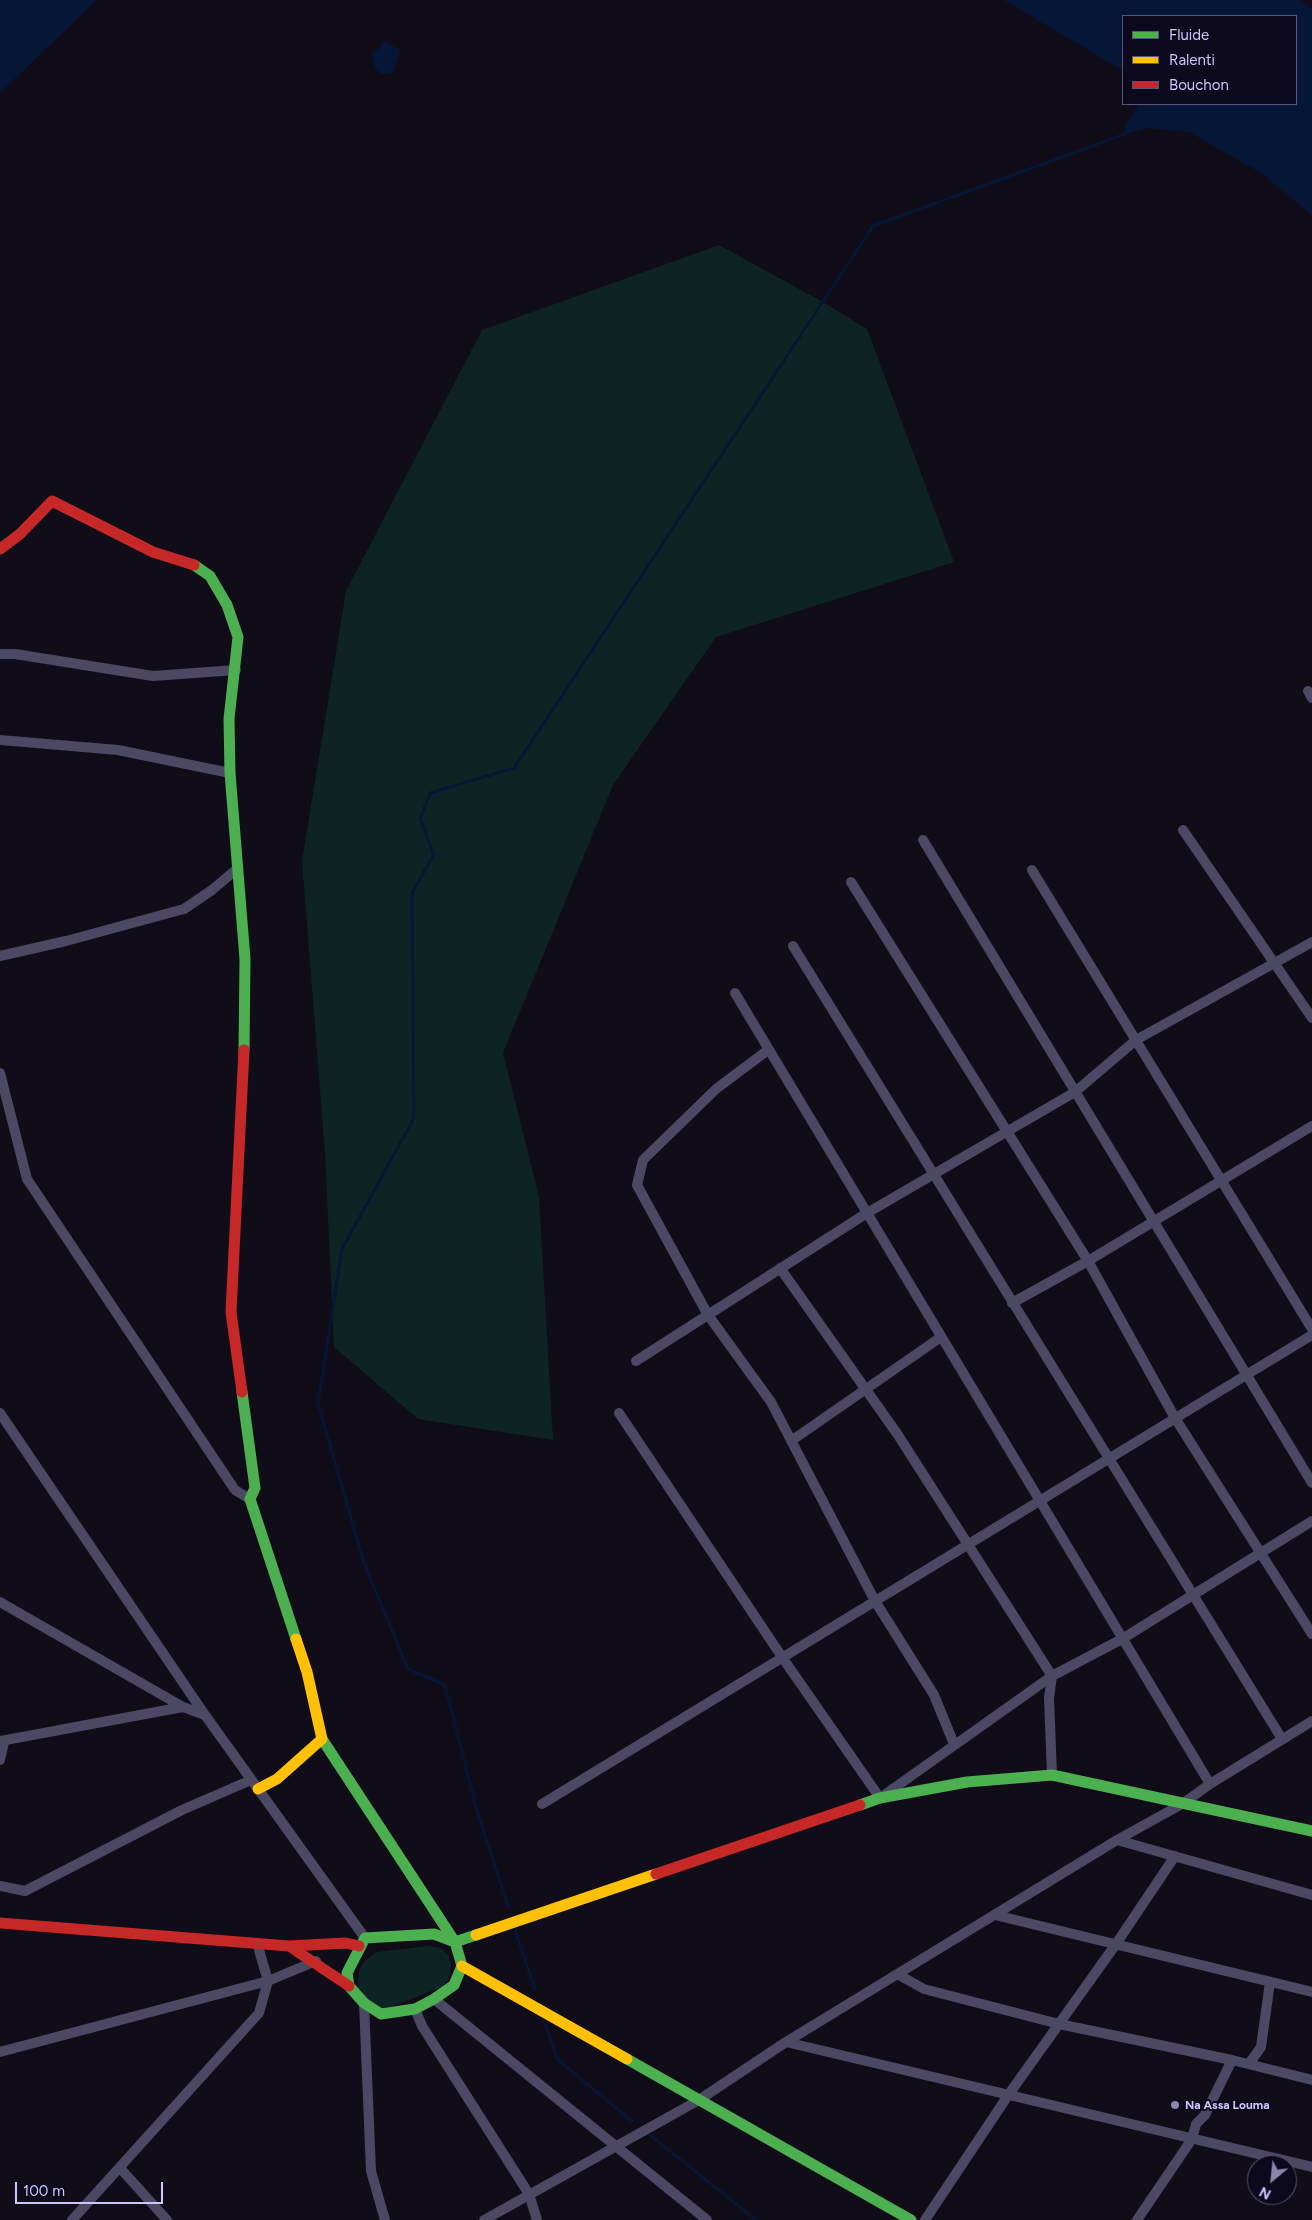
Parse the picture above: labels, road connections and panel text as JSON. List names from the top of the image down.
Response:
{
  "places": ["Na Assa Louma"],
  "legend": ["Fluide", "Ralenti", "Bouchon"],
  "scale_bar": "100 m",
  "north": "bottom left"
}
